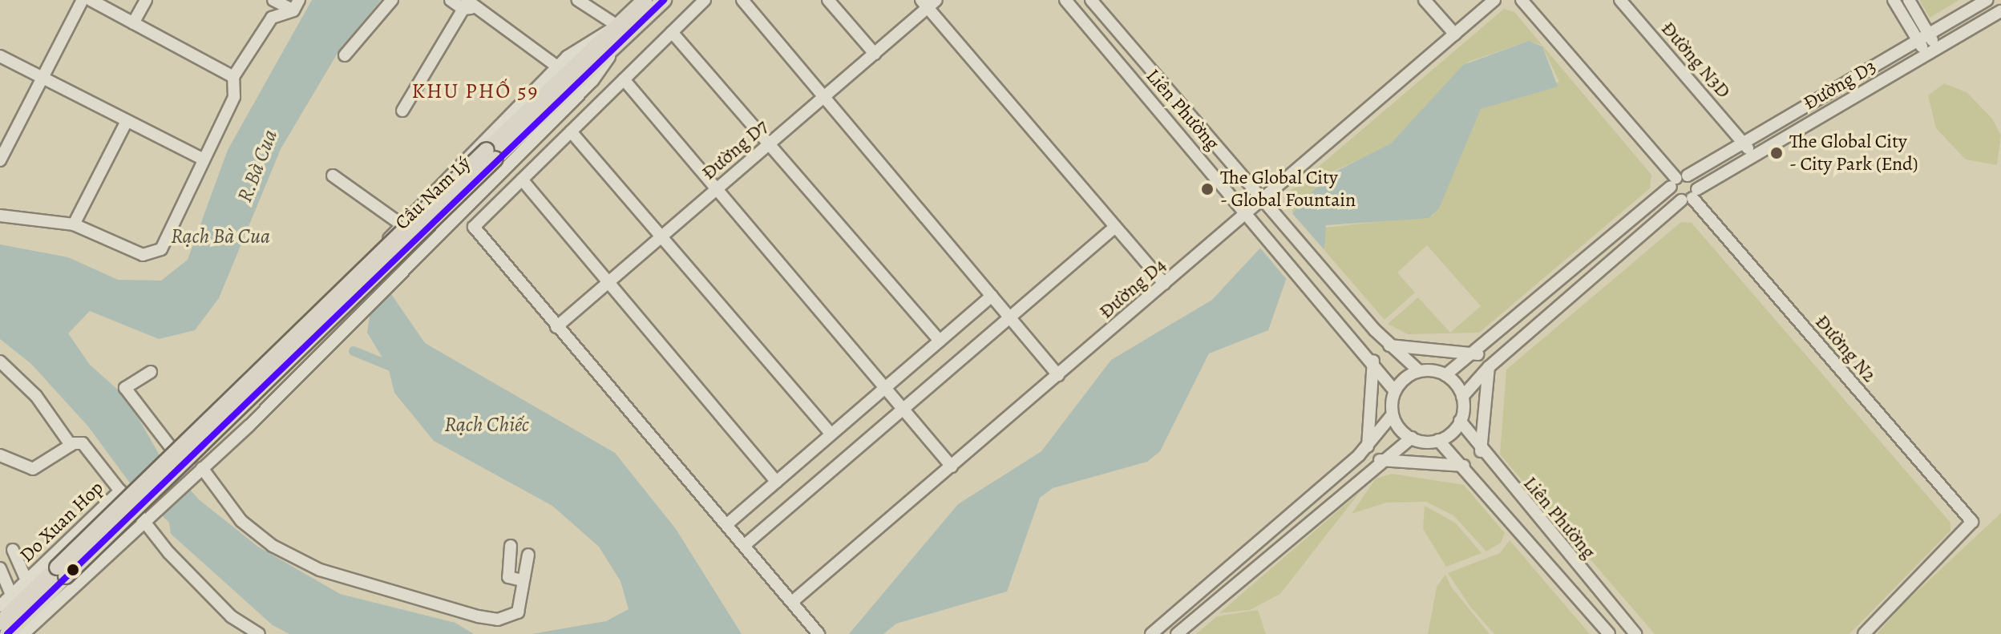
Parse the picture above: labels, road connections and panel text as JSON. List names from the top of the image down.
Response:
{
  "streets": {
    "main road": ["Cầu Nam Lý"],
    "street": [
      "Đường N3D",
      "Đường D3",
      "Liên Phường",
      "Đường D7",
      "Đường D4",
      "Đường N2",
      "Do Xuan Hop"
    ]
  },
  "crossings": [
    ["Đường N3D", "Đường D3"],
    ["Đường D3", "Liên Phường"],
    ["Đường D3", "Đường N2"],
    ["Liên Phường", "Đường D4"]
  ],
  "districts": ["KHU PHỐ 59"],
  "water": ["R.Bà Cua", "Rạch Bà Cua", "Rạch Chiếc"],
  "places": ["The Global City - City Park (End)", "The Global City - Global Fountain"]
}
